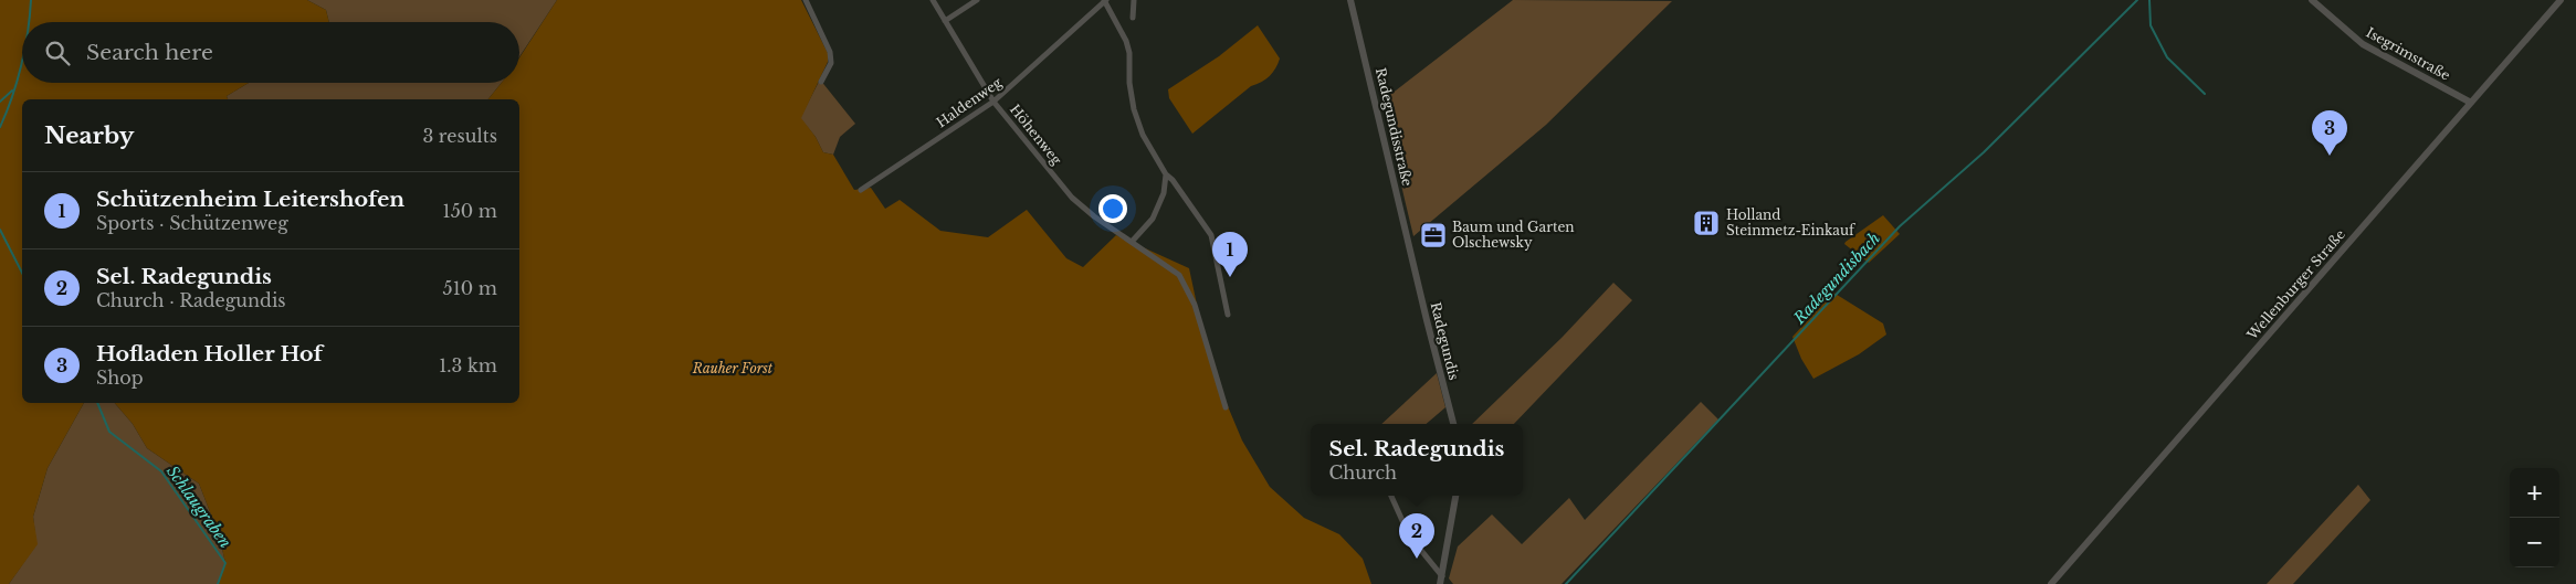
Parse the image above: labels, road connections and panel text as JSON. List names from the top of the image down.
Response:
{
  "streets": {
    "street": [
      "Isegrimstraße",
      "Haldenweg",
      "Radegundisstraße",
      "Höhenweg",
      "Wellenburger Straße",
      "Radegundis"
    ]
  },
  "crossings": [
    ["Isegrimstraße", "Wellenburger Straße"],
    ["Haldenweg", "Höhenweg"],
    ["Radegundisstraße", "Radegundis"]
  ],
  "water": ["Radegundisbach", "Schlaugraben"],
  "parks": ["Rauher Forst"],
  "places": {
    "building": ["Holland Steinmetz-Einkauf"],
    "office": ["Baum und Garten Olschewsky"]
  },
  "page": {
    "search": "Search here",
    "heading": ["Nearby", "3 results"],
    "pins": ["3", "1", "2"],
    "list": [
      {
        "mark": "1",
        "name": "Schützenheim Leitershofen",
        "note": "Sports · Schützenweg",
        "value": "150 m"
      },
      {
        "mark": "2",
        "name": "Sel. Radegundis",
        "note": "Church · Radegundis",
        "value": "510 m"
      },
      {
        "mark": "3",
        "name": "Hofladen Holler Hof",
        "note": "Shop",
        "value": "1.3 km"
      }
    ],
    "popup": ["Sel. Radegundis", "Church"],
    "map_buttons": ["+", "−"]
  }
}
